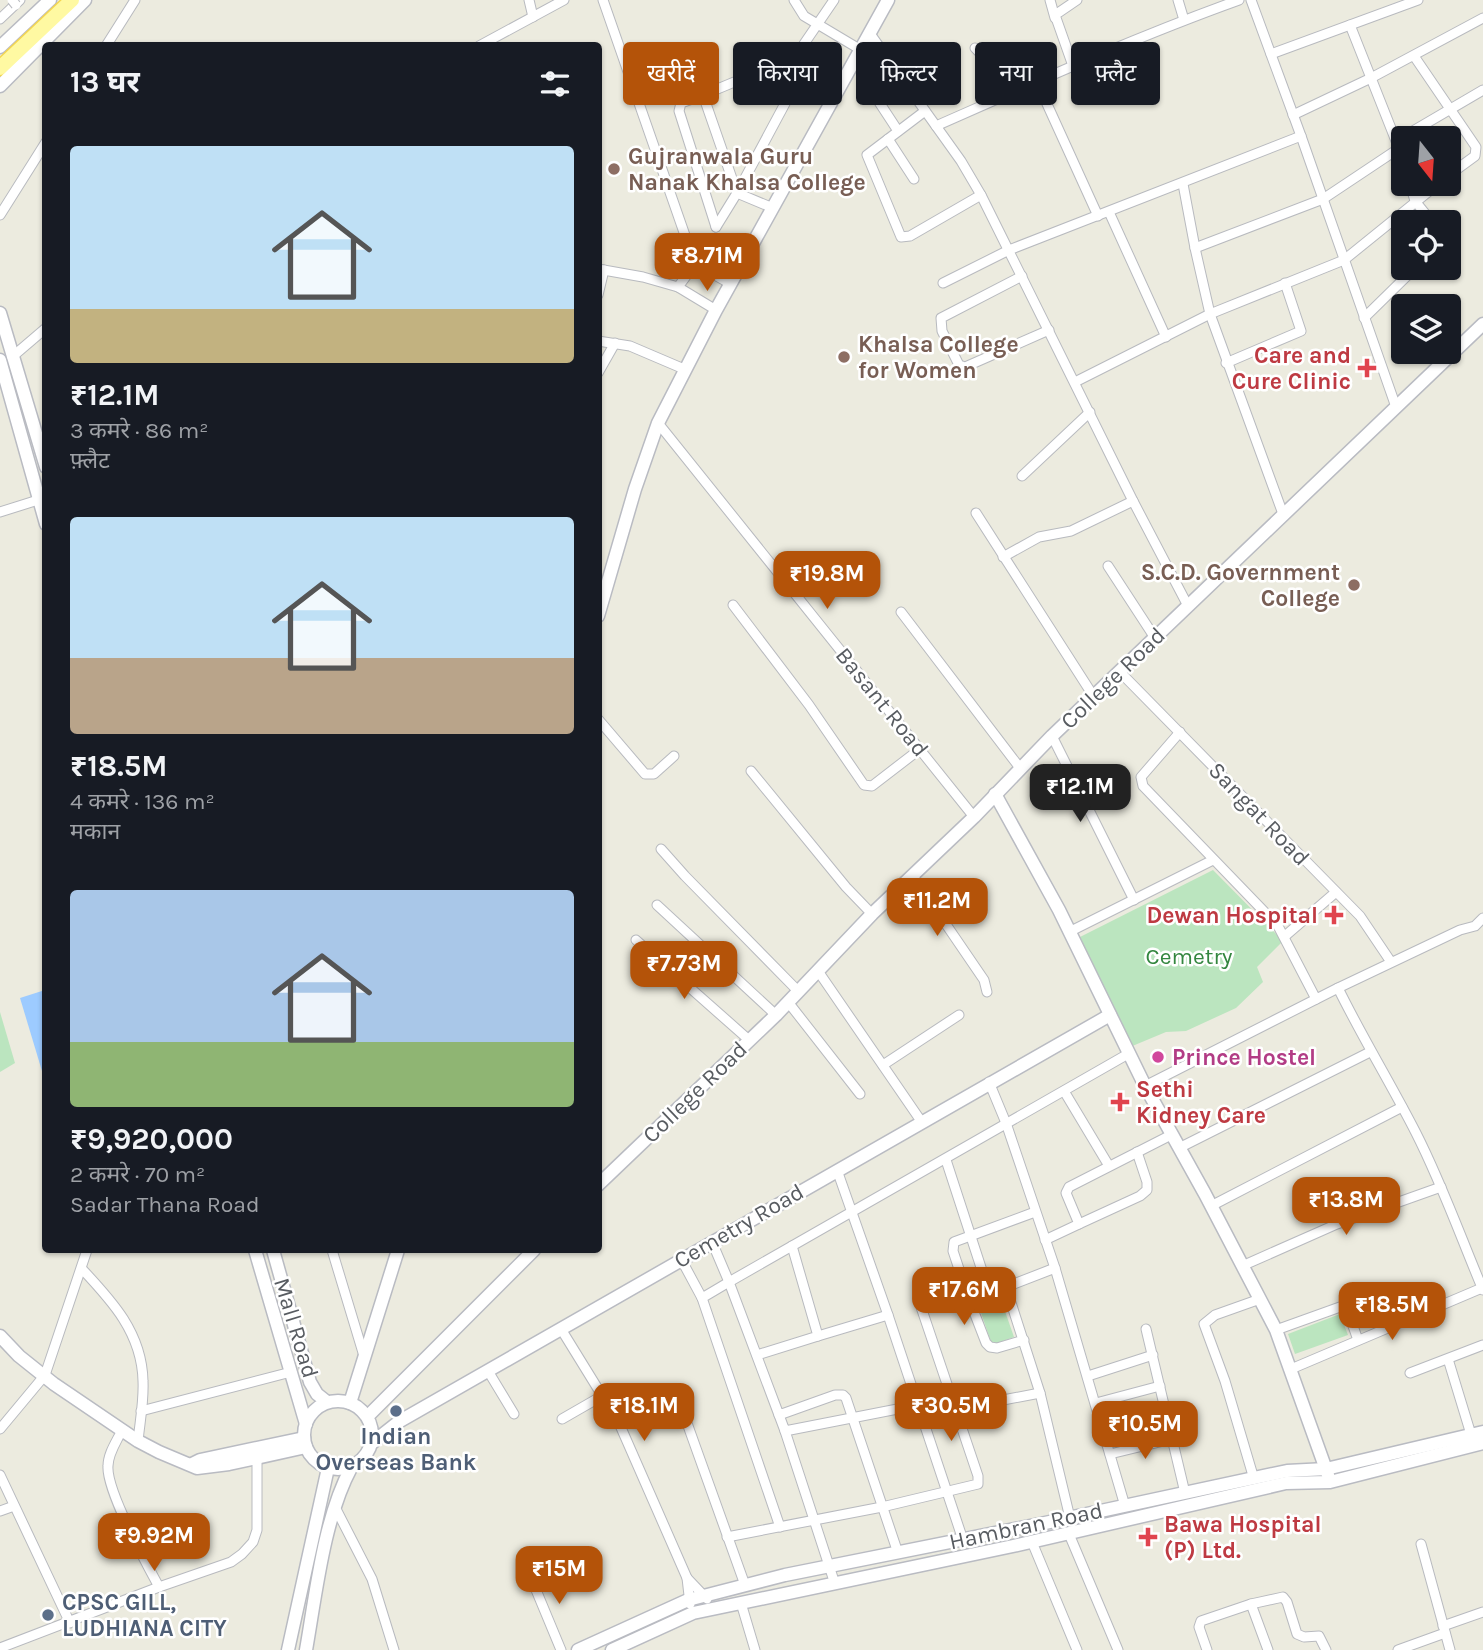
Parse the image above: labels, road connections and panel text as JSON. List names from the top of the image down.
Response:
{
  "streets": {
    "street": [
      "College Road",
      "Basant Road",
      "Sangat Road",
      "Cemetry Road",
      "Mall Road",
      "Hambran Road"
    ]
  },
  "crossings": [
    ["College Road", "Basant Road"],
    ["College Road", "Sangat Road"],
    ["Cemetry Road", "Mall Road"]
  ],
  "parks": ["Cemetry"],
  "places": {
    "other": [
      "Gujranwala Guru Nanak Khalsa College",
      "Khalsa College for Women",
      "S.C.D. Government College",
      "Prince Hostel",
      "Indian Overseas Bank",
      "CPSC GILL, LUDHIANA CITY"
    ],
    "health": [
      "Care and Cure Clinic",
      "Dewan Hospital",
      "Sethi Kidney Care",
      "Bawa Hospital (P) Ltd."
    ]
  },
  "north": "bottom",
  "page": {
    "chip": [
      "खरीदें",
      "किराया",
      "फ़िल्टर",
      "नया",
      "फ़्लैट"
    ],
    "heading": "13 घर",
    "list": [
      {
        "name": "₹12.1M",
        "note": "3 कमरे · 86 m² · फ़्लैट"
      },
      {
        "name": "₹18.5M",
        "note": "4 कमरे · 136 m² · मकान"
      },
      {
        "name": "₹9,920,000",
        "note": "2 कमरे · 70 m² · Sadar Thana Road"
      }
    ],
    "price": [
      "₹8.71M",
      "₹19.8M",
      "₹12.1M",
      "₹11.2M",
      "₹7.73M",
      "₹13.8M",
      "₹17.6M",
      "₹18.5M",
      "₹18.1M",
      "₹30.5M",
      "₹10.5M",
      "₹9.92M",
      "₹15M"
    ]
  }
}
